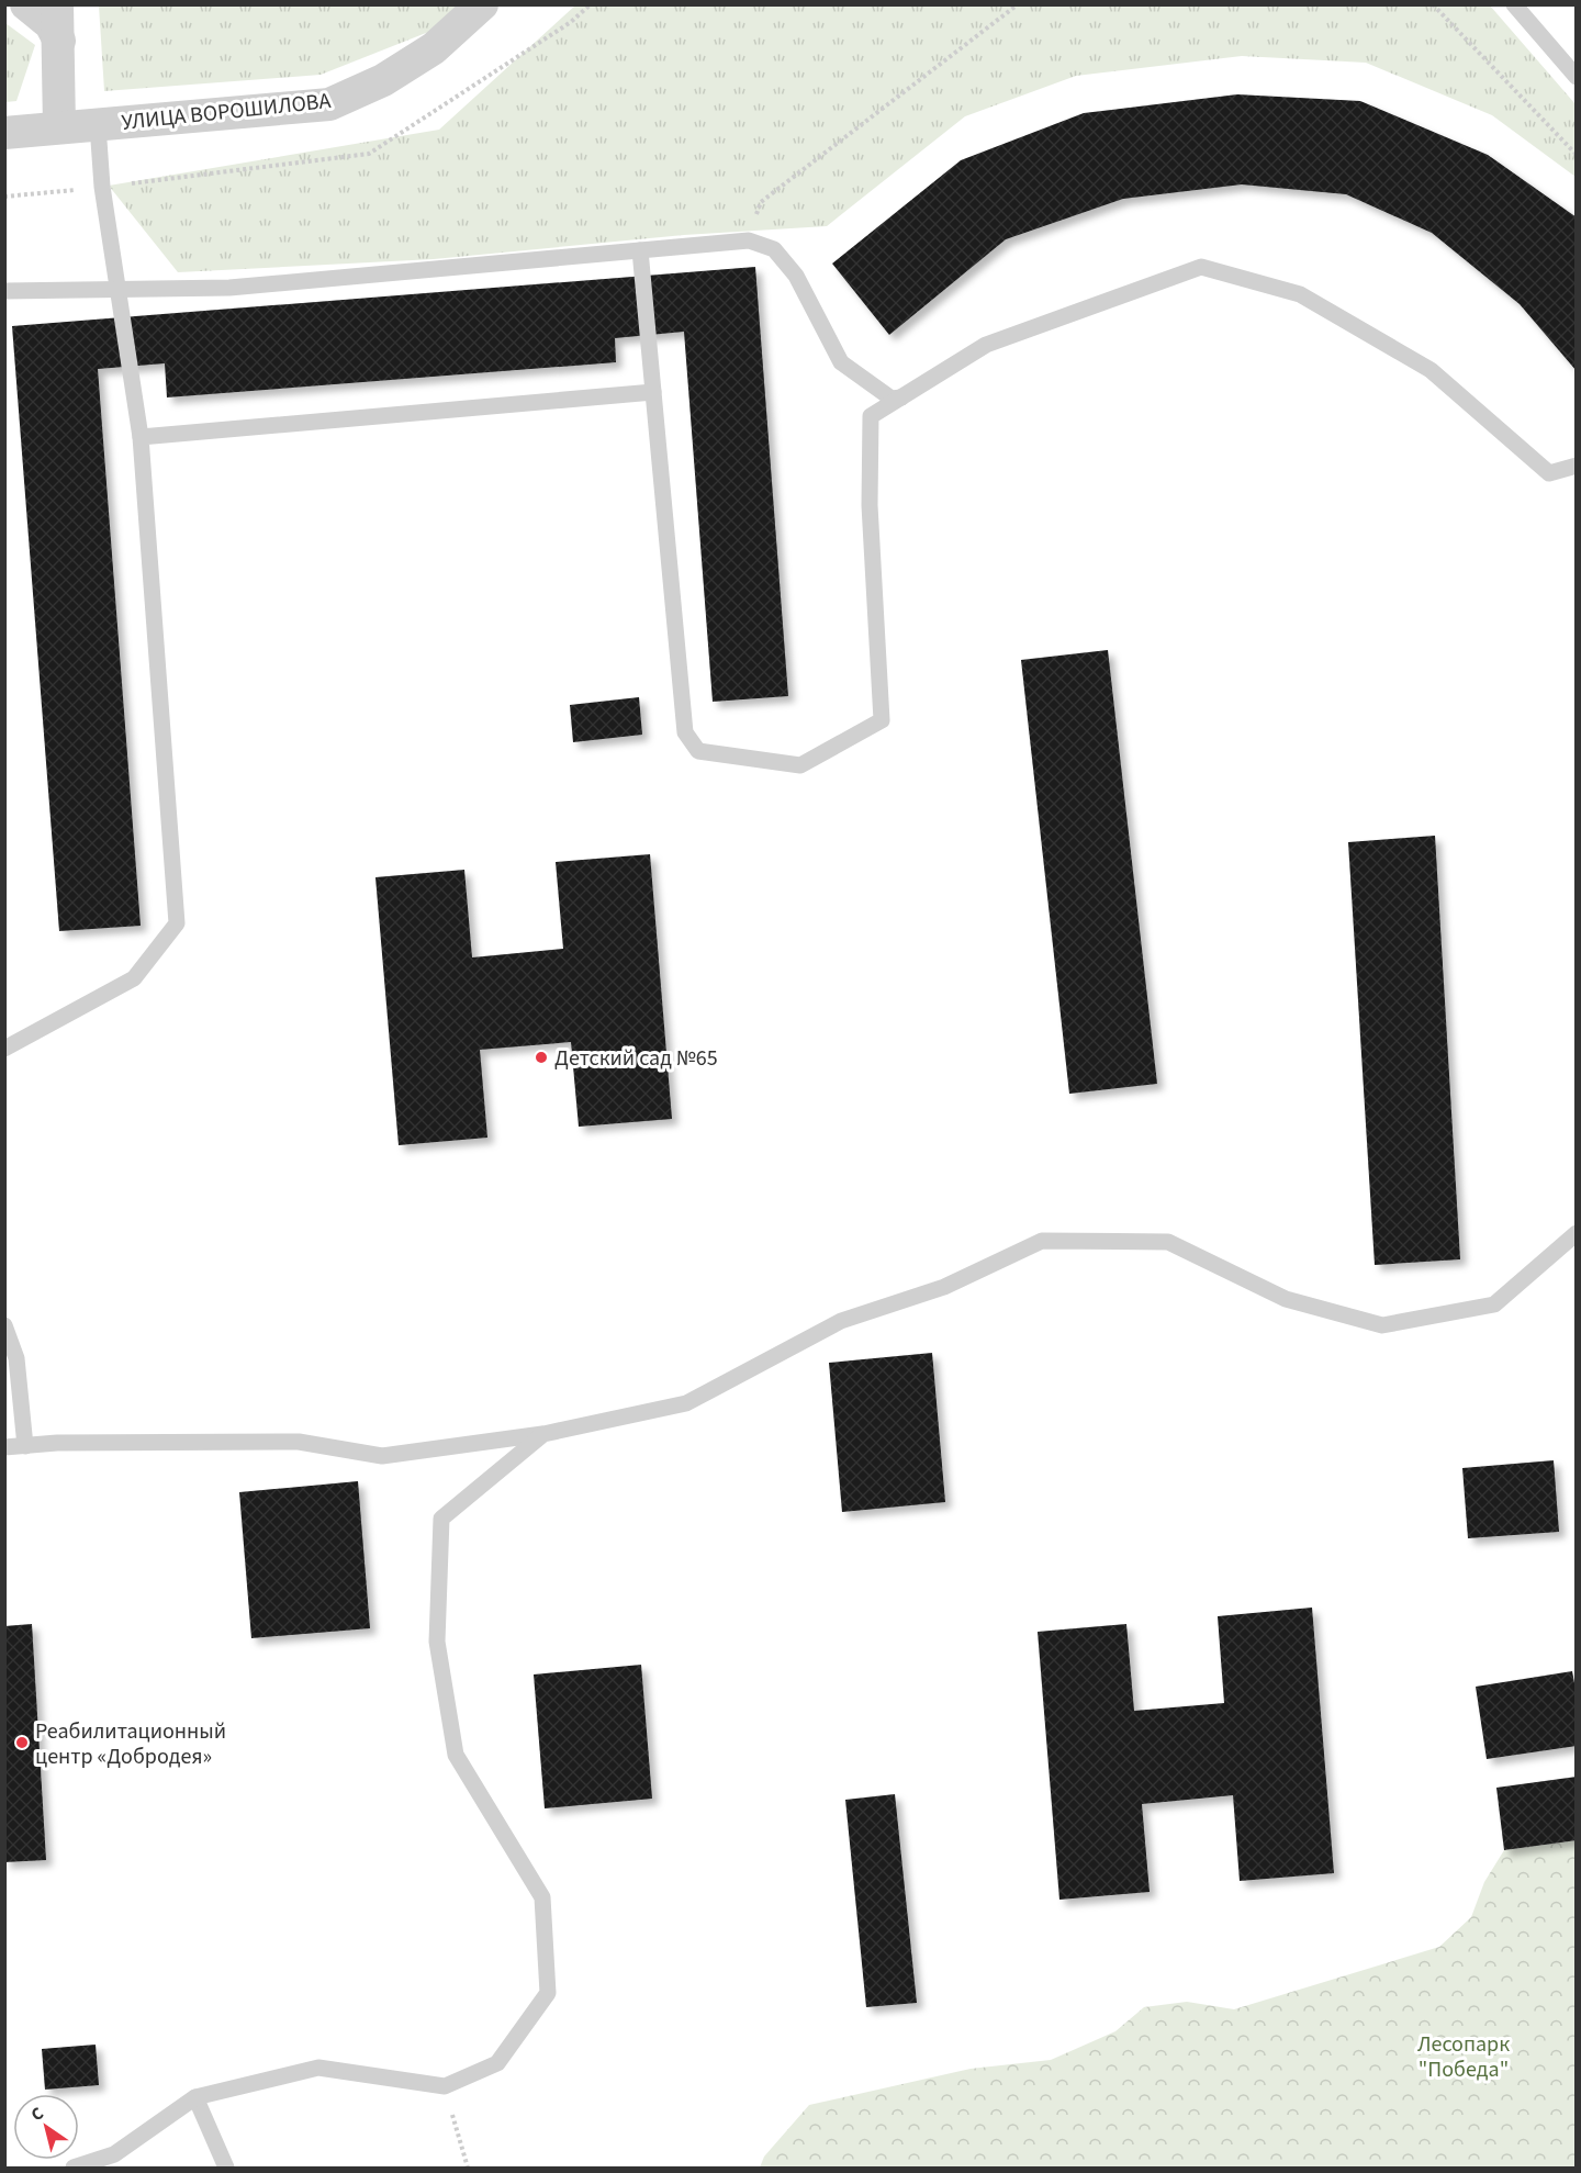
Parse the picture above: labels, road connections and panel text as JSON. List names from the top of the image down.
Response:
{
  "streets": {
    "street": ["УЛИЦА ВОРОШИЛОВА"]
  },
  "parks": ["Лесопарк \"Победа\""],
  "places": ["Детский сад №65", "Реабилитационный центр «Добродея»"],
  "north": "top left"
}
